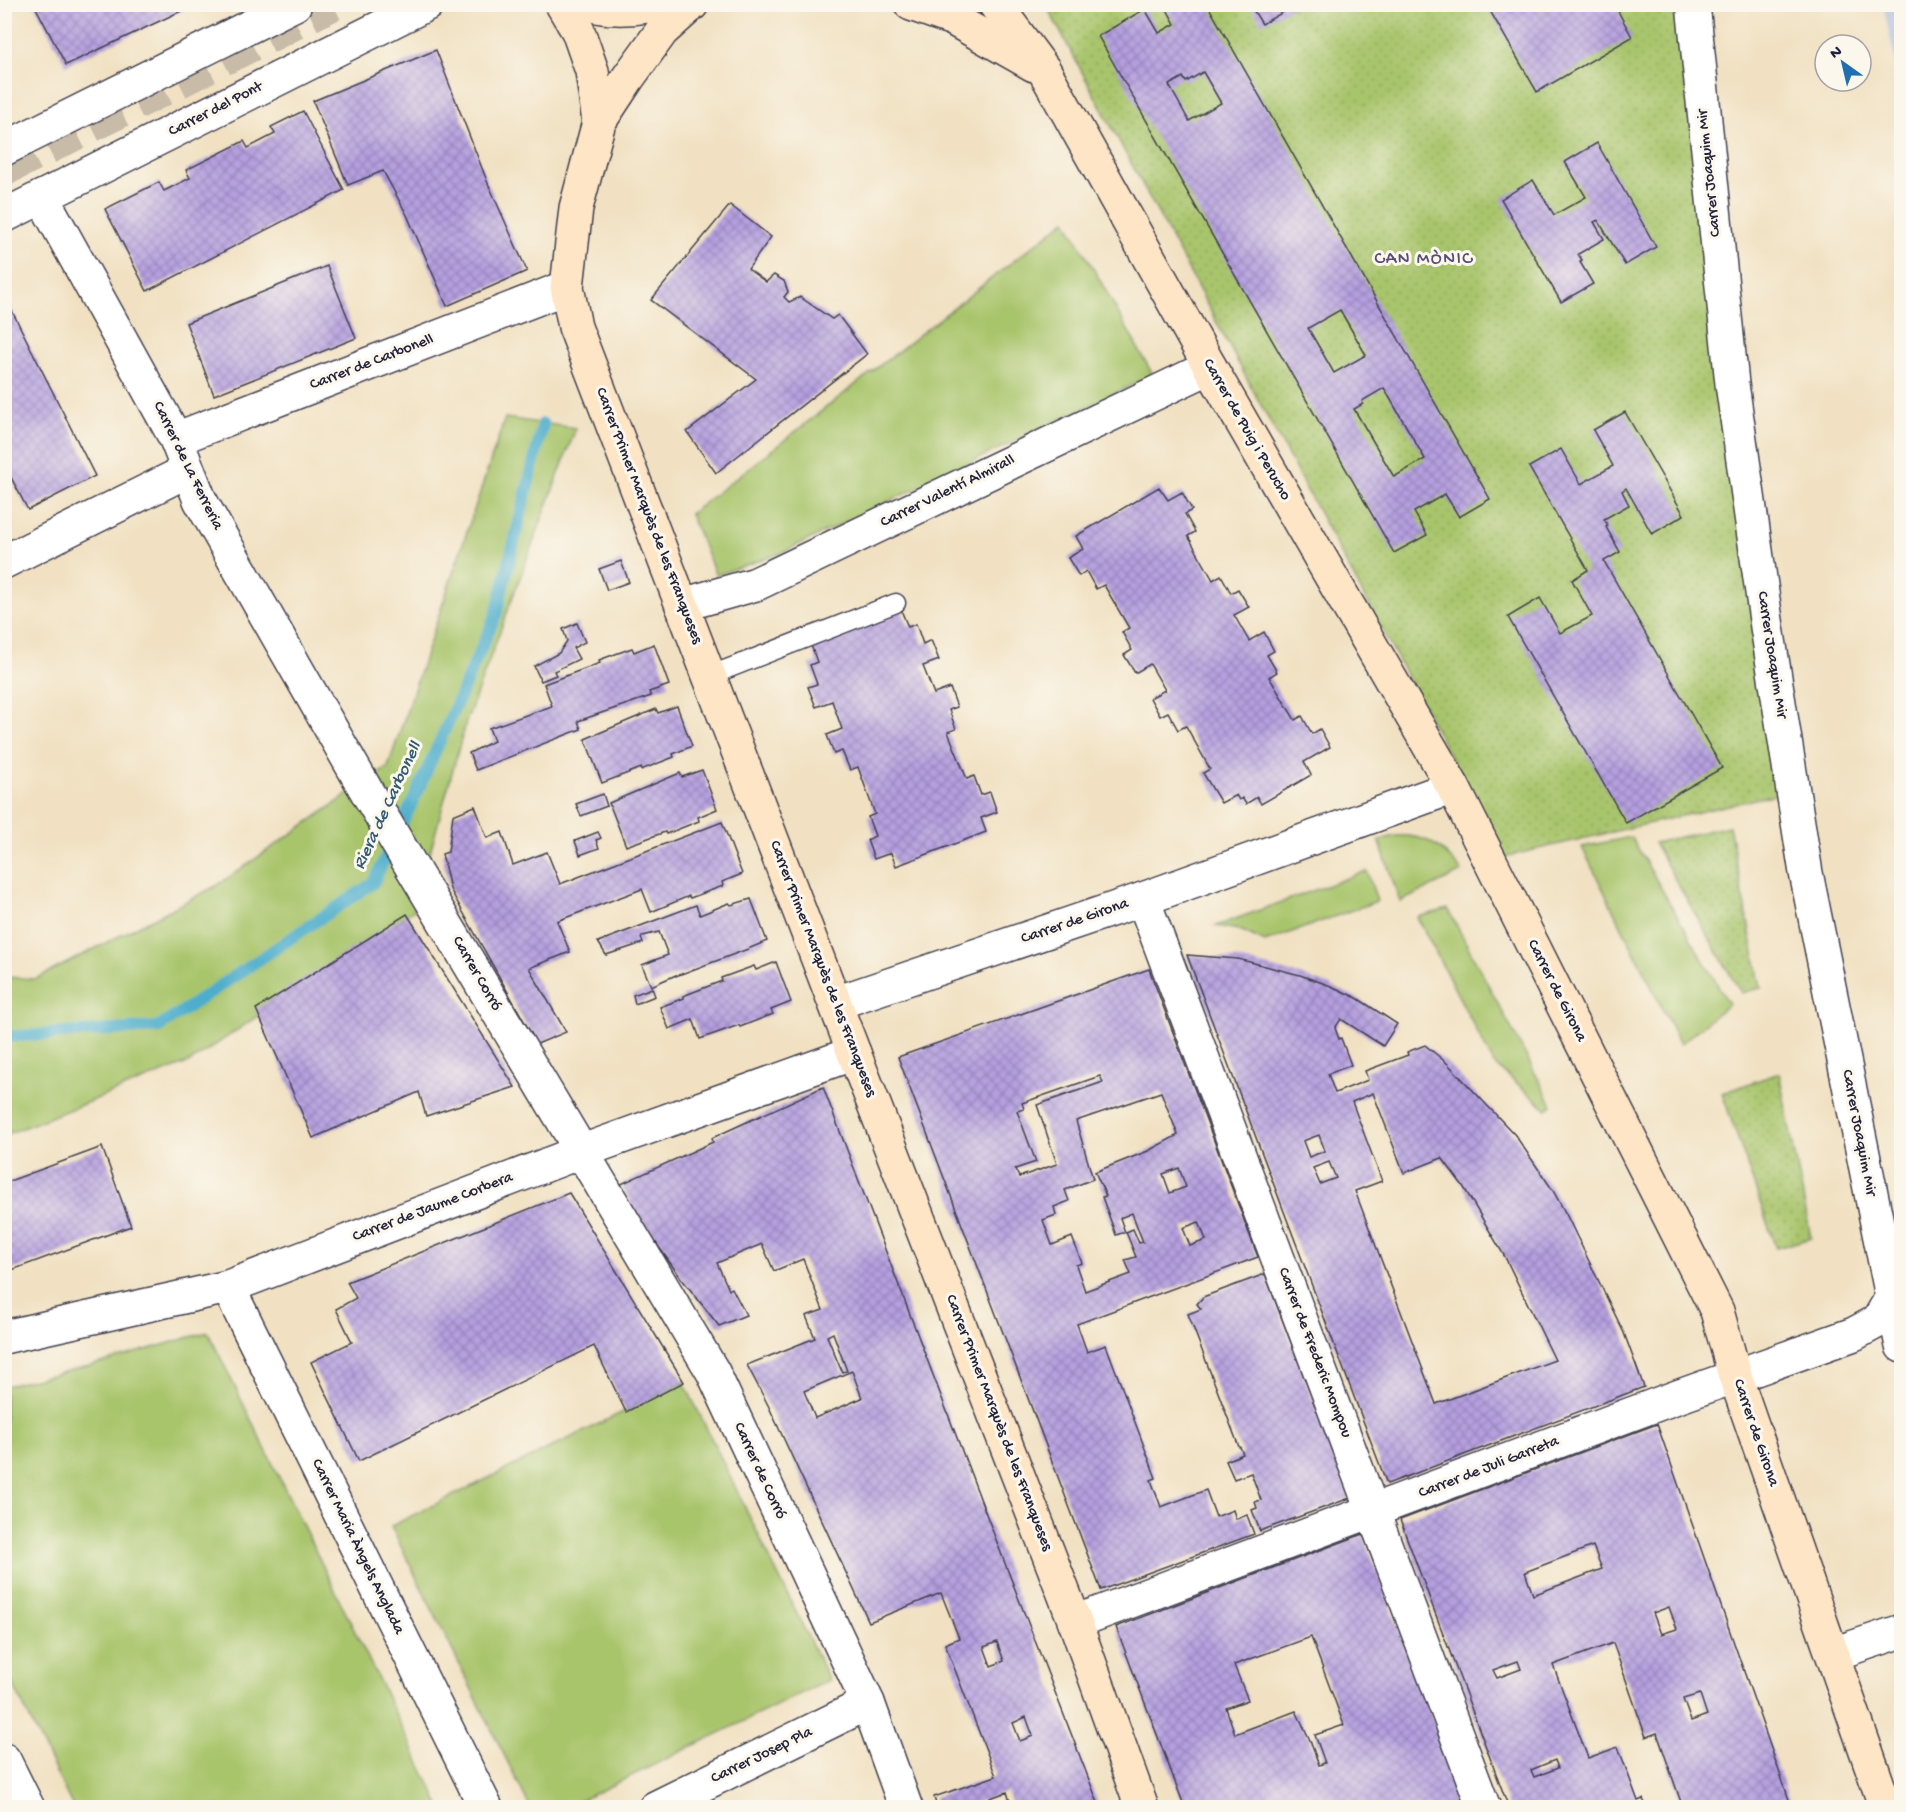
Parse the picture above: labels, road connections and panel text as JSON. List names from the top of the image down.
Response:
{
  "streets": {
    "street": [
      "Carrer del Pont",
      "Carrer Joaquim Mir",
      "Carrer de Carbonell",
      "Carrer de Puig i Perucho",
      "Carrer de La Ferreria",
      "Carrer Valentí Almirall",
      "Carrer Primer Marquès de les Franqueses",
      "Carrer de Girona",
      "Carrer Corró",
      "Carrer de Jaume Corbera",
      "Carrer de Frederic Mompou",
      "Carrer de Juli Garreta",
      "Carrer de Corró",
      "Carrer Maria Àngels Anglada",
      "Carrer Josep Pla"
    ]
  },
  "crossings": [
    ["Carrer del Pont", "Carrer de La Ferreria"],
    ["Carrer Joaquim Mir", "Carrer de Juli Garreta"],
    ["Carrer de Carbonell", "Carrer de La Ferreria"],
    ["Carrer de Carbonell", "Carrer Primer Marquès de les Franqueses"],
    ["Carrer de Puig i Perucho", "Carrer Valentí Almirall"],
    ["Carrer de Puig i Perucho", "Carrer de Girona"],
    ["Carrer de La Ferreria", "Carrer Corró"],
    ["Carrer Valentí Almirall", "Carrer Primer Marquès de les Franqueses"],
    ["Carrer Primer Marquès de les Franqueses", "Carrer de Girona"],
    ["Carrer Primer Marquès de les Franqueses", "Carrer de Jaume Corbera"],
    ["Carrer Primer Marquès de les Franqueses", "Carrer de Juli Garreta"],
    ["Carrer de Girona", "Carrer de Frederic Mompou"],
    ["Carrer de Girona", "Carrer de Juli Garreta"],
    ["Carrer Corró", "Carrer de Jaume Corbera"],
    ["Carrer Corró", "Carrer de Corró"],
    ["Carrer de Jaume Corbera", "Carrer de Corró"],
    ["Carrer de Jaume Corbera", "Carrer Maria Àngels Anglada"],
    ["Carrer de Frederic Mompou", "Carrer de Juli Garreta"],
    ["Carrer de Corró", "Carrer Josep Pla"]
  ],
  "districts": ["CAN MÒNIC"],
  "water": ["Riera de Carbonell"],
  "north": "top left"
}
